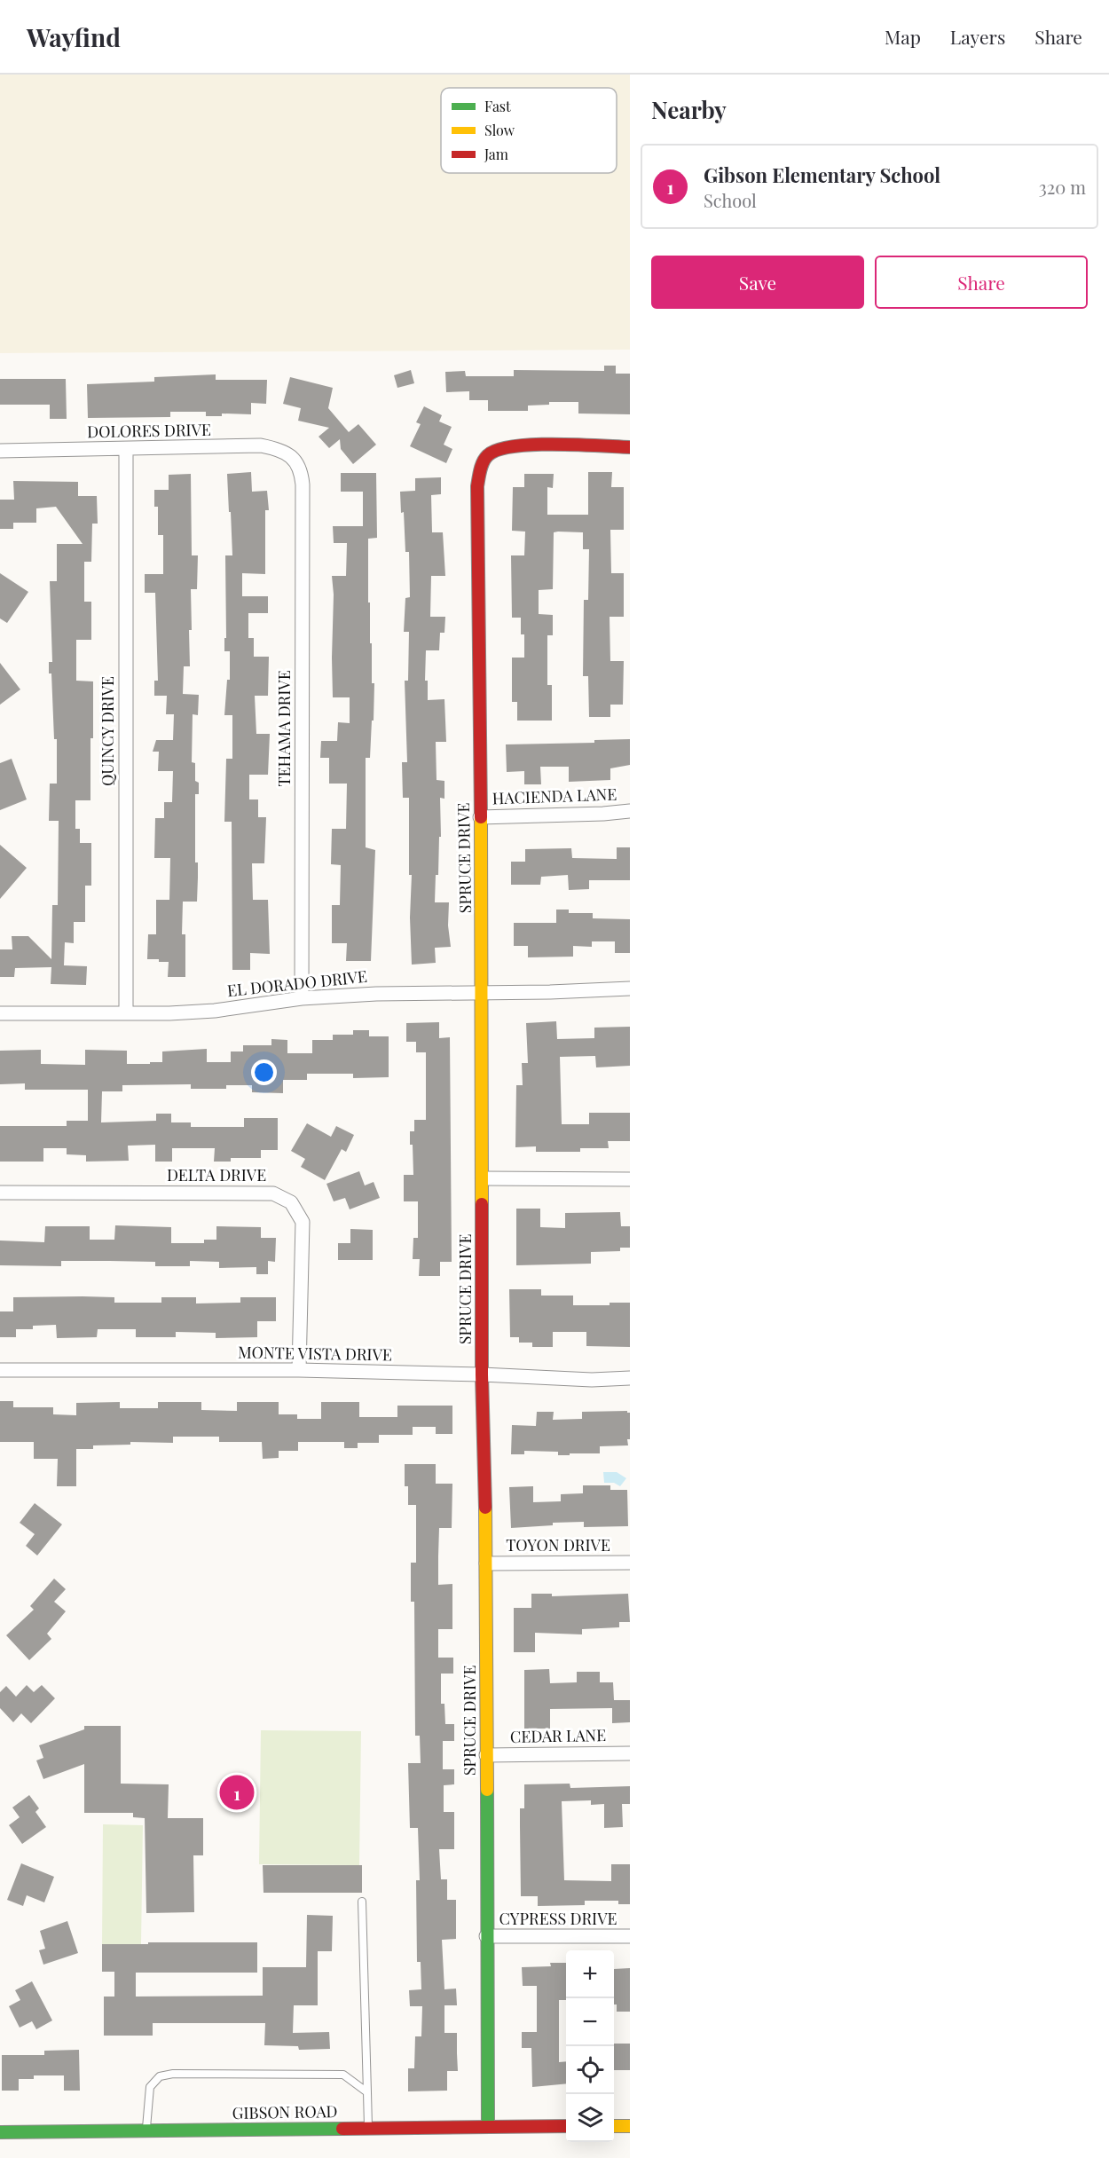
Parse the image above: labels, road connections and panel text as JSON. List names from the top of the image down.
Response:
{
  "streets": {
    "street": [
      "DOLORES DRIVE",
      "TEHAMA DRIVE",
      "QUINCY DRIVE",
      "HACIENDA LANE",
      "SPRUCE DRIVE",
      "EL DORADO DRIVE",
      "DELTA DRIVE",
      "MONTE VISTA DRIVE",
      "TOYON DRIVE",
      "CEDAR LANE",
      "CYPRESS DRIVE",
      "GIBSON ROAD"
    ]
  },
  "crossings": [
    ["DOLORES DRIVE", "TEHAMA DRIVE"],
    ["DOLORES DRIVE", "QUINCY DRIVE"],
    ["TEHAMA DRIVE", "EL DORADO DRIVE"],
    ["QUINCY DRIVE", "EL DORADO DRIVE"],
    ["HACIENDA LANE", "SPRUCE DRIVE"],
    ["SPRUCE DRIVE", "EL DORADO DRIVE"],
    ["SPRUCE DRIVE", "MONTE VISTA DRIVE"],
    ["SPRUCE DRIVE", "TOYON DRIVE"],
    ["SPRUCE DRIVE", "CEDAR LANE"],
    ["SPRUCE DRIVE", "CYPRESS DRIVE"],
    ["SPRUCE DRIVE", "GIBSON ROAD"],
    ["DELTA DRIVE", "MONTE VISTA DRIVE"]
  ],
  "legend": ["Fast", "Slow", "Jam"],
  "page": {
    "header": "Wayfind",
    "nav": ["Map", "Layers", "Share"],
    "heading": "Nearby",
    "list": [
      {
        "mark": "1",
        "name": "Gibson Elementary School",
        "note": "School",
        "value": "320 m"
      }
    ],
    "buttons": ["Save", "Share"],
    "pins": "1",
    "map_buttons": ["+", "−"]
  }
}
